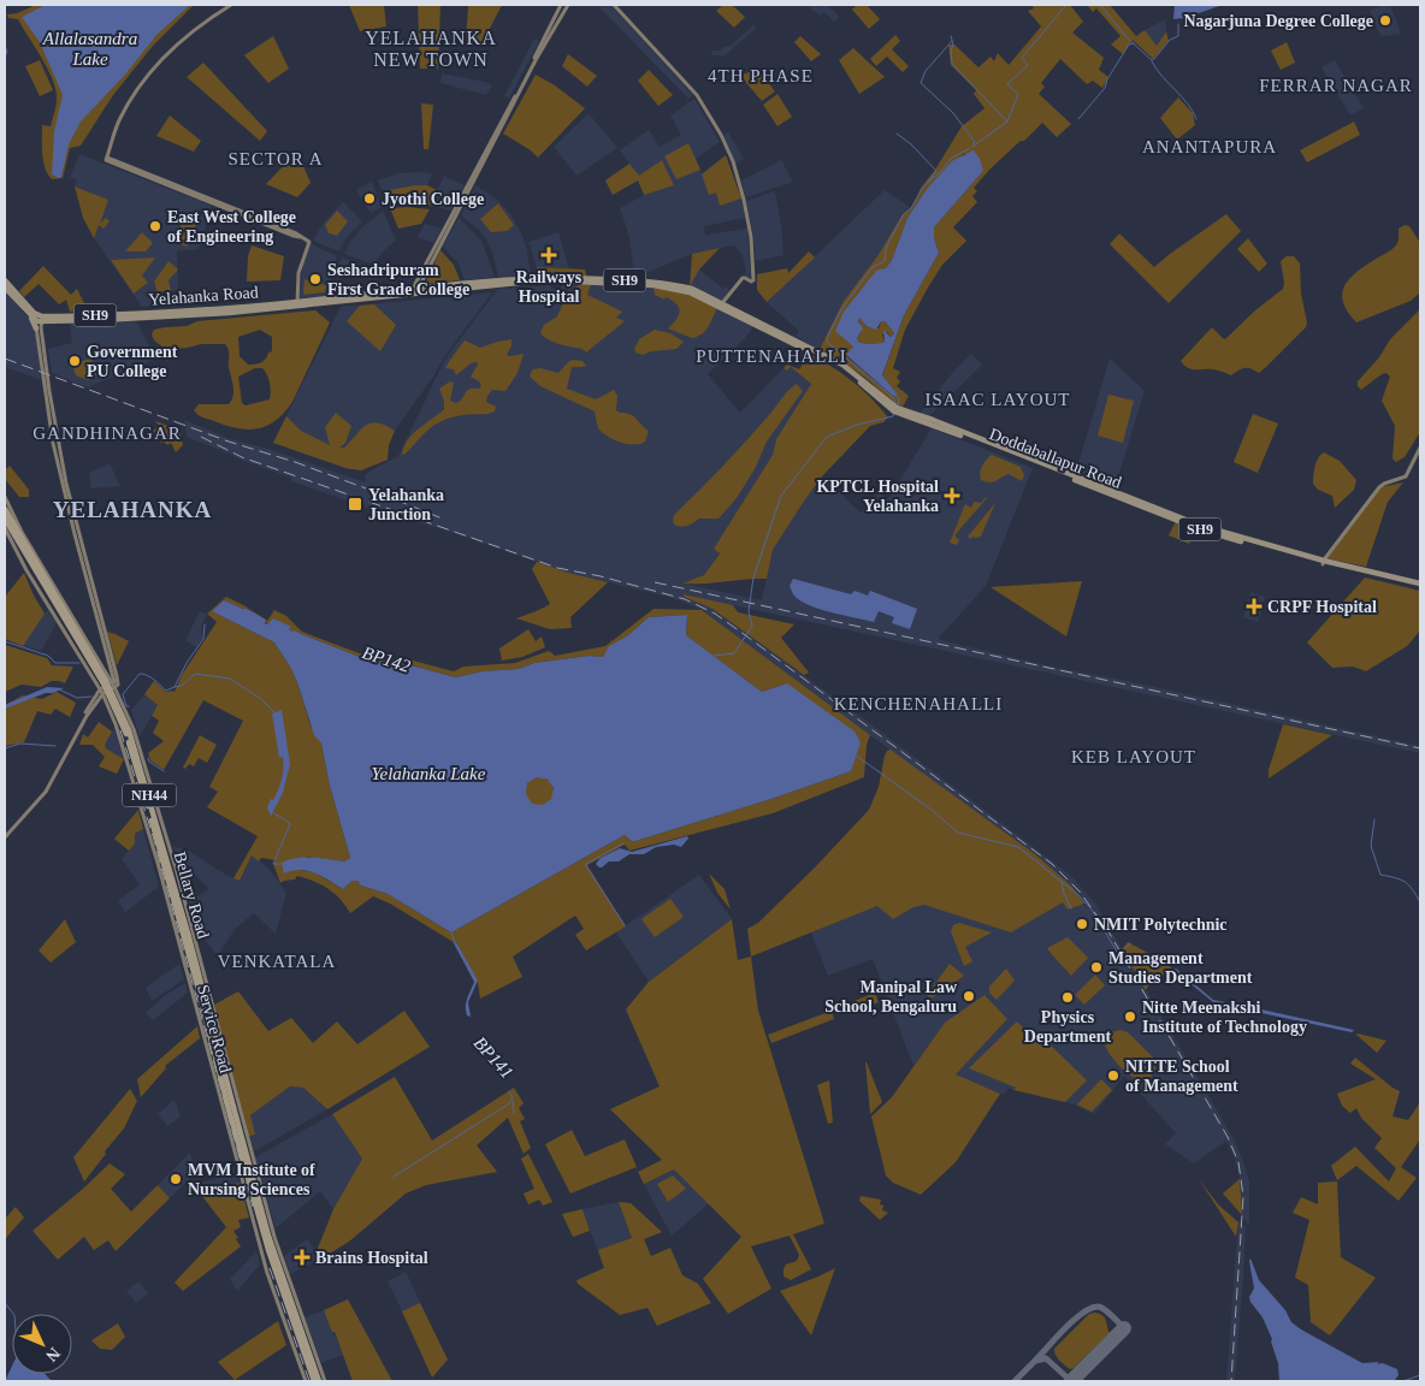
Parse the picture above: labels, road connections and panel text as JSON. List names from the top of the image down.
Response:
{
  "streets": {
    "highway": ["NH44", "Bellary Road"],
    "main road": [
      "SH9",
      "Yelahanka Road",
      "Doddaballapur Road",
      "Service Road"
    ]
  },
  "crossings": [
    ["Yelahanka Road", "Doddaballapur Road"]
  ],
  "districts": [
    "YELAHANKA NEW TOWN",
    "4TH PHASE",
    "FERRAR NAGAR",
    "ANANTAPURA",
    "SECTOR A",
    "PUTTENAHALLI",
    "ISAAC LAYOUT",
    "GANDHINAGAR",
    "YELAHANKA",
    "KENCHENAHALLI",
    "KEB LAYOUT",
    "VENKATALA"
  ],
  "water": [
    "Allalasandra Lake",
    "BP142",
    "Yelahanka Lake",
    "BP141"
  ],
  "places": {
    "other": [
      "Nagarjuna Degree College",
      "Jyothi College",
      "East West College of Engineering",
      "Seshadripuram First Grade College",
      "Government PU College",
      "NMIT Polytechnic",
      "Management Studies Department",
      "Manipal Law School, Bengaluru",
      "Physics Department",
      "Nitte Meenakshi Institute of Technology",
      "NITTE School of Management",
      "MVM Institute of Nursing Sciences"
    ],
    "health": [
      "Railways Hospital",
      "KPTCL Hospital Yelahanka",
      "CRPF Hospital",
      "Brains Hospital"
    ],
    "transit": ["Yelahanka Junction"]
  },
  "north": "bottom right"
}
